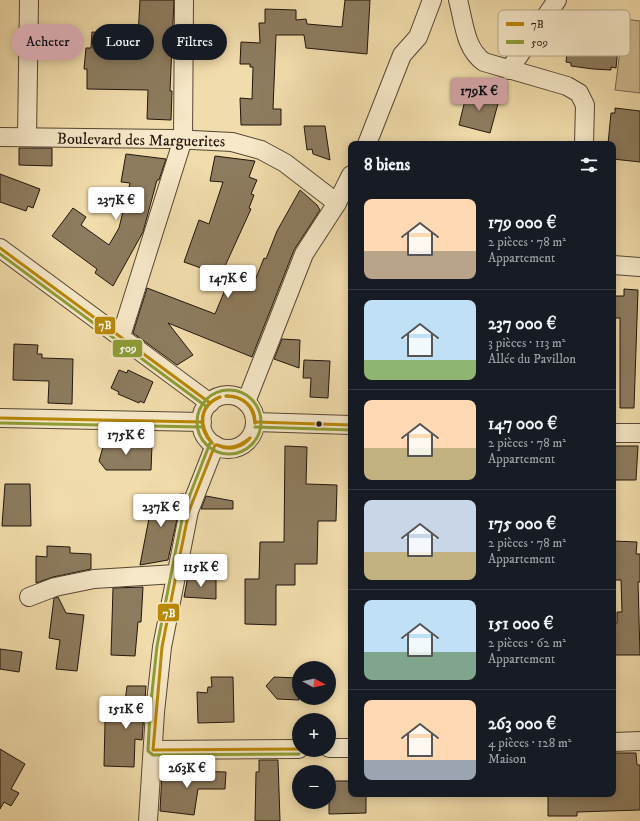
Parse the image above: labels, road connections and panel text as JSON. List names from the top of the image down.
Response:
{
  "streets": {
    "street": ["Boulevard des Marguerites"]
  },
  "lines": ["transit line 7B", "transit line 509"],
  "legend": ["7B", "509"],
  "north": "right",
  "page": {
    "chip": ["Acheter", "Louer", "Filtres"],
    "price": [
      "179K €",
      "237K €",
      "147K €",
      "175K €",
      "237K €",
      "115K €",
      "151K €",
      "263K €"
    ],
    "heading": "8 biens",
    "list": [
      {
        "name": "179 000 €",
        "note": "2 pièces · 78 m² · Appartement"
      },
      {
        "name": "237 000 €",
        "note": "3 pièces · 113 m² · Allée du Pavillon"
      },
      {
        "name": "147 000 €",
        "note": "2 pièces · 78 m² · Appartement"
      },
      {
        "name": "175 000 €",
        "note": "2 pièces · 78 m² · Appartement"
      },
      {
        "name": "151 000 €",
        "note": "2 pièces · 62 m² · Appartement"
      },
      {
        "name": "263 000 €",
        "note": "4 pièces · 128 m² · Maison"
      }
    ],
    "map_buttons": ["+", "−"]
  }
}
